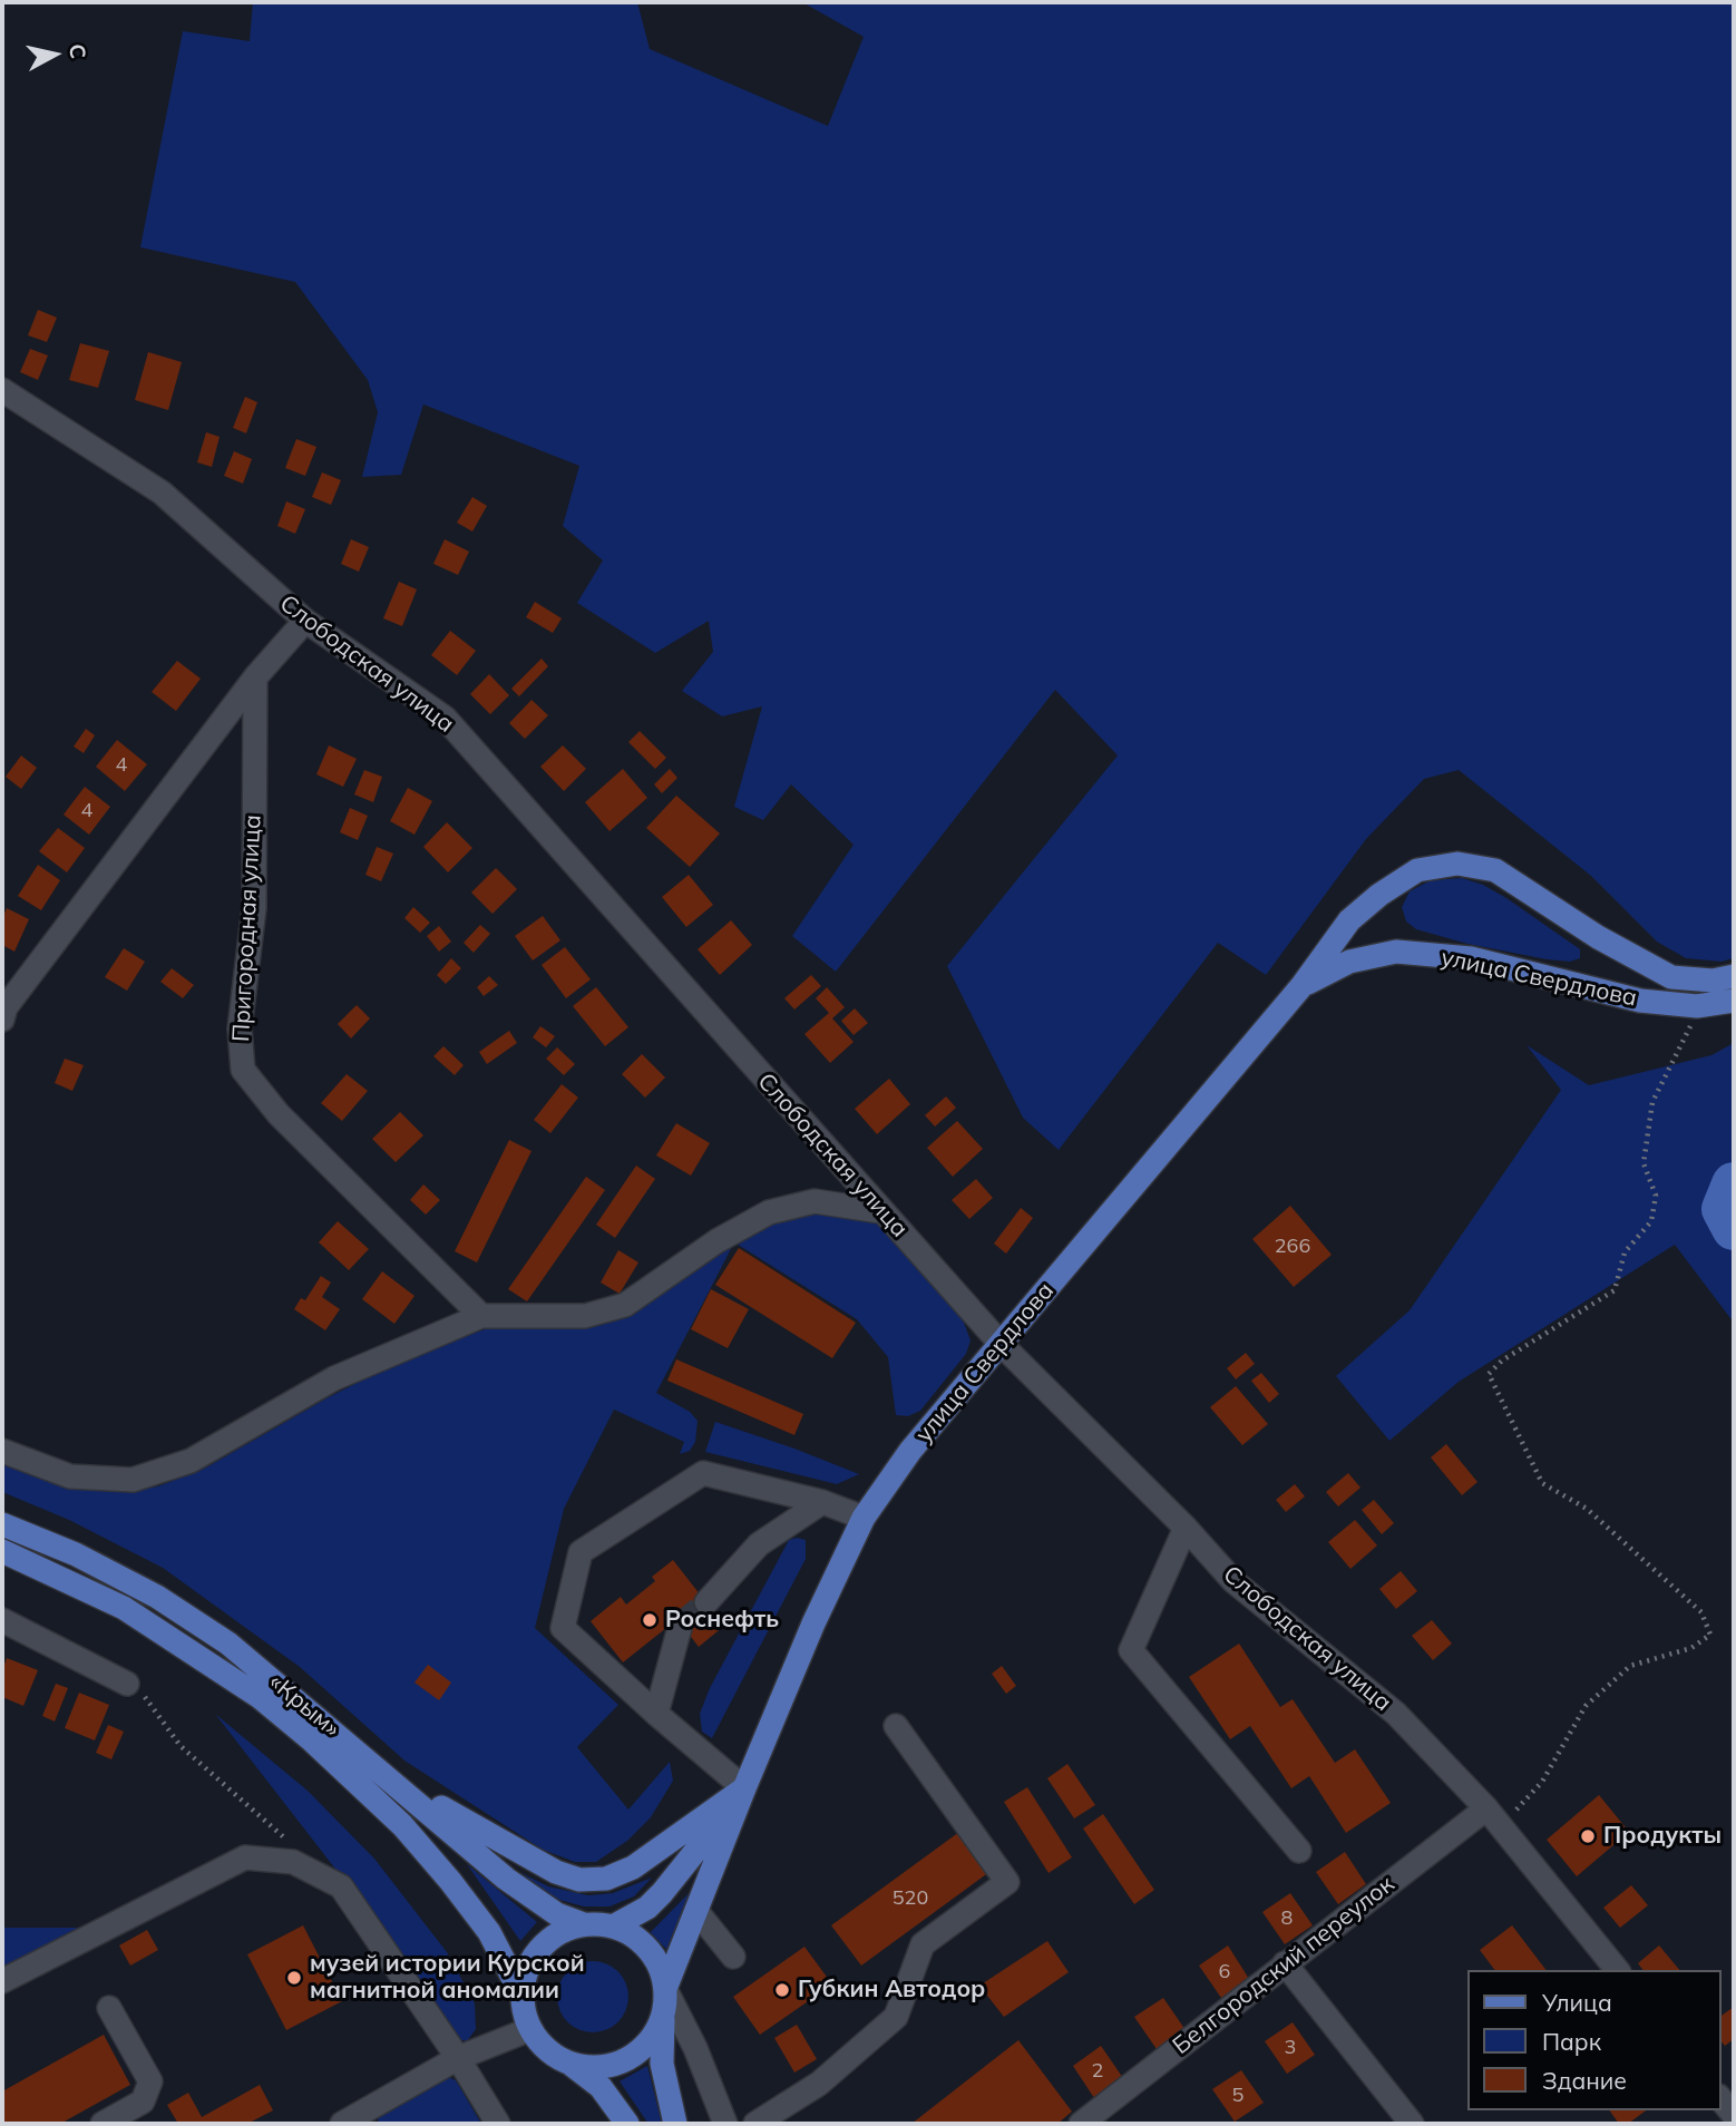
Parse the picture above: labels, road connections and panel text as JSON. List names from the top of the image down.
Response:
{
  "streets": {
    "main road": ["улица Свердлова", "«Крым»"],
    "street": ["Слободская улица", "Пригородная улица", "Белгородский переулок"]
  },
  "crossings": [
    ["Слободская улица", "улица Свердлова"],
    ["Слободская улица", "Белгородский переулок"]
  ],
  "places": [
    "Роснефть",
    "Продукты",
    "музей истории Курской магнитной аномалии",
    "Губкин Автодор"
  ],
  "house_numbers": [
    "4",
    "4",
    "266",
    "520",
    "8",
    "6",
    "3",
    "2",
    "5"
  ],
  "legend": ["Улица", "Парк", "Здание"],
  "north": "right"
}
